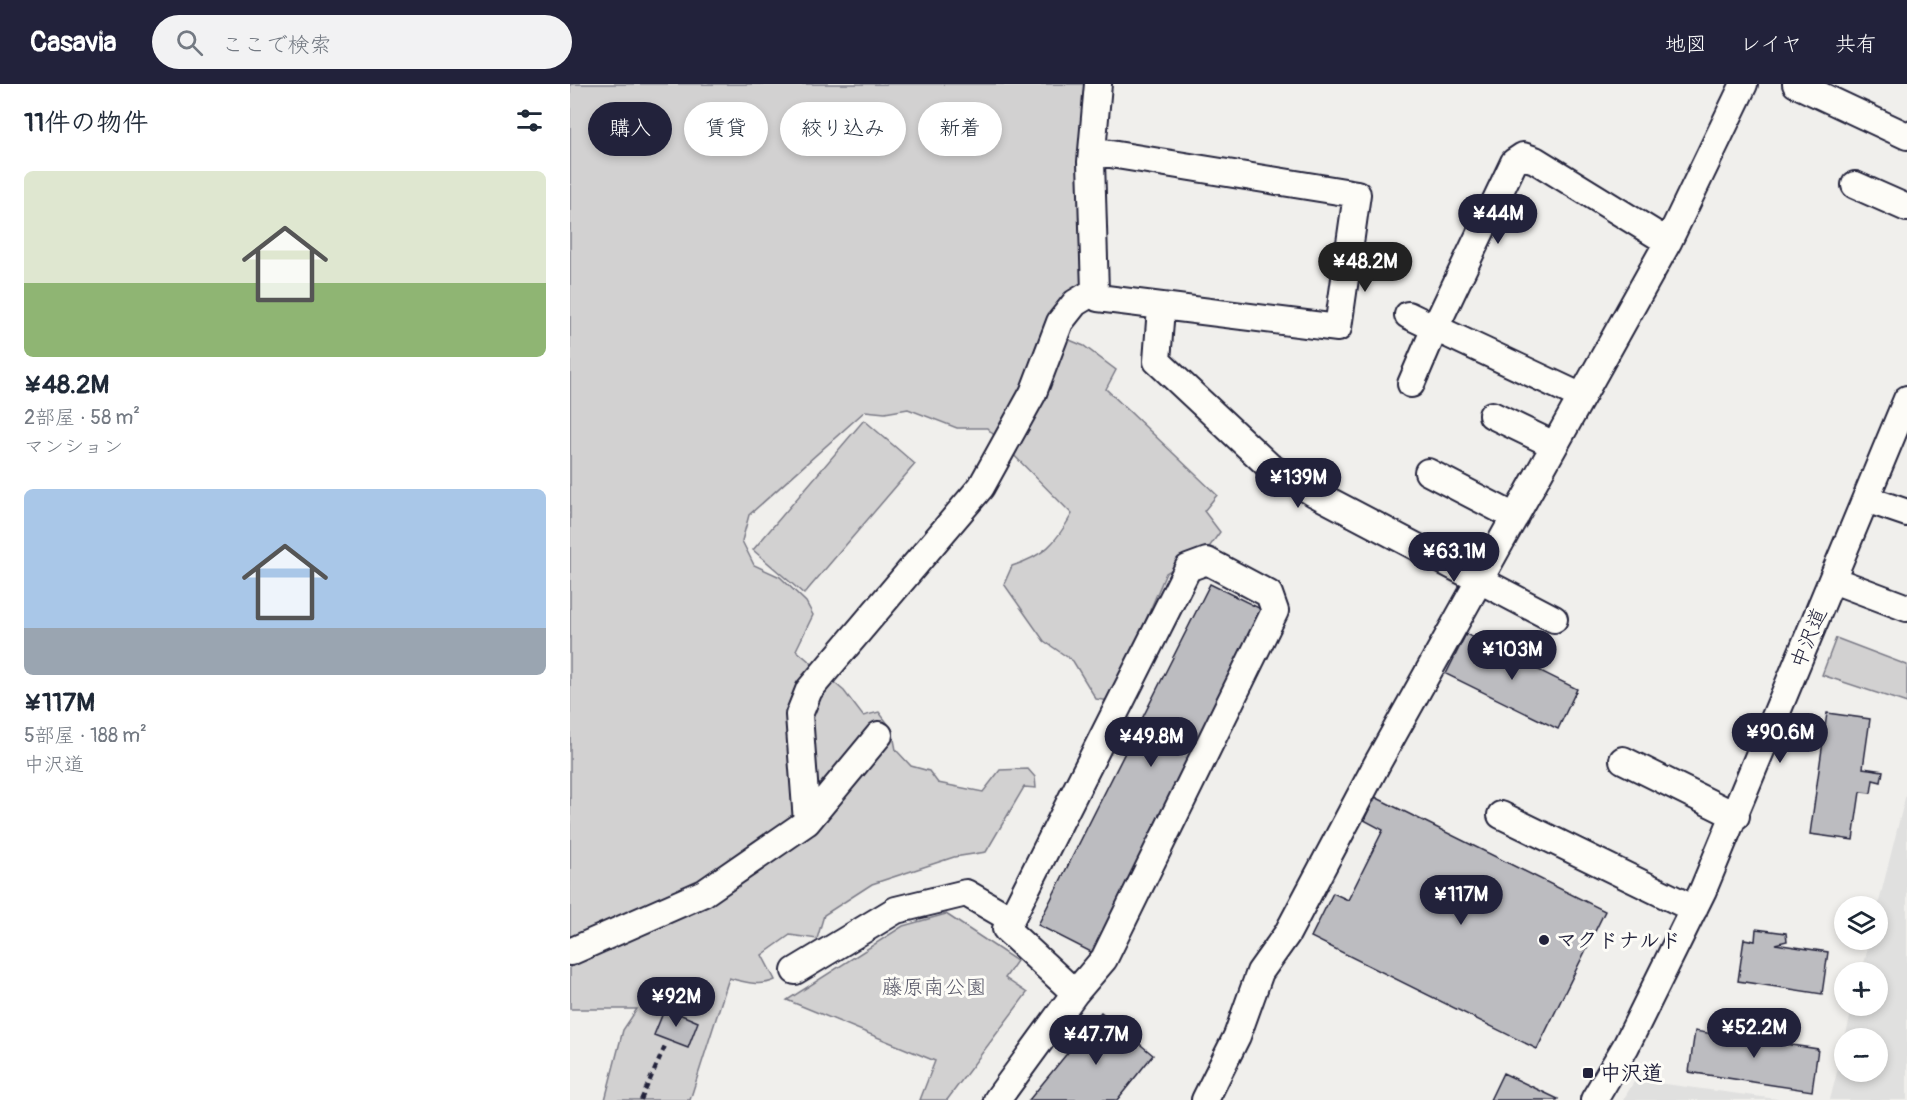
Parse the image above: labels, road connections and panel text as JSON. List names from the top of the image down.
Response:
{
  "streets": {
    "street": ["中沢道"]
  },
  "parks": ["藤原南公園"],
  "places": {
    "other": ["マクドナルド"],
    "transit": ["中沢道"]
  },
  "page": {
    "header": "Casavia",
    "search": "ここで検索",
    "nav": ["地図", "レイヤ", "共有"],
    "heading": "11件の物件",
    "chip": [
      "購入",
      "賃貸",
      "絞り込み",
      "新着"
    ],
    "list": [
      {
        "name": "¥48.2M",
        "note": "2部屋 · 58 m² · マンション"
      },
      {
        "name": "¥117M",
        "note": "5部屋 · 188 m² · 中沢道"
      }
    ],
    "price": [
      "¥44M",
      "¥48.2M",
      "¥139M",
      "¥63.1M",
      "¥103M",
      "¥90.6M",
      "¥49.8M",
      "¥117M",
      "¥92M",
      "¥52.2M",
      "¥47.7M"
    ],
    "map_buttons": ["+", "−"]
  }
}
